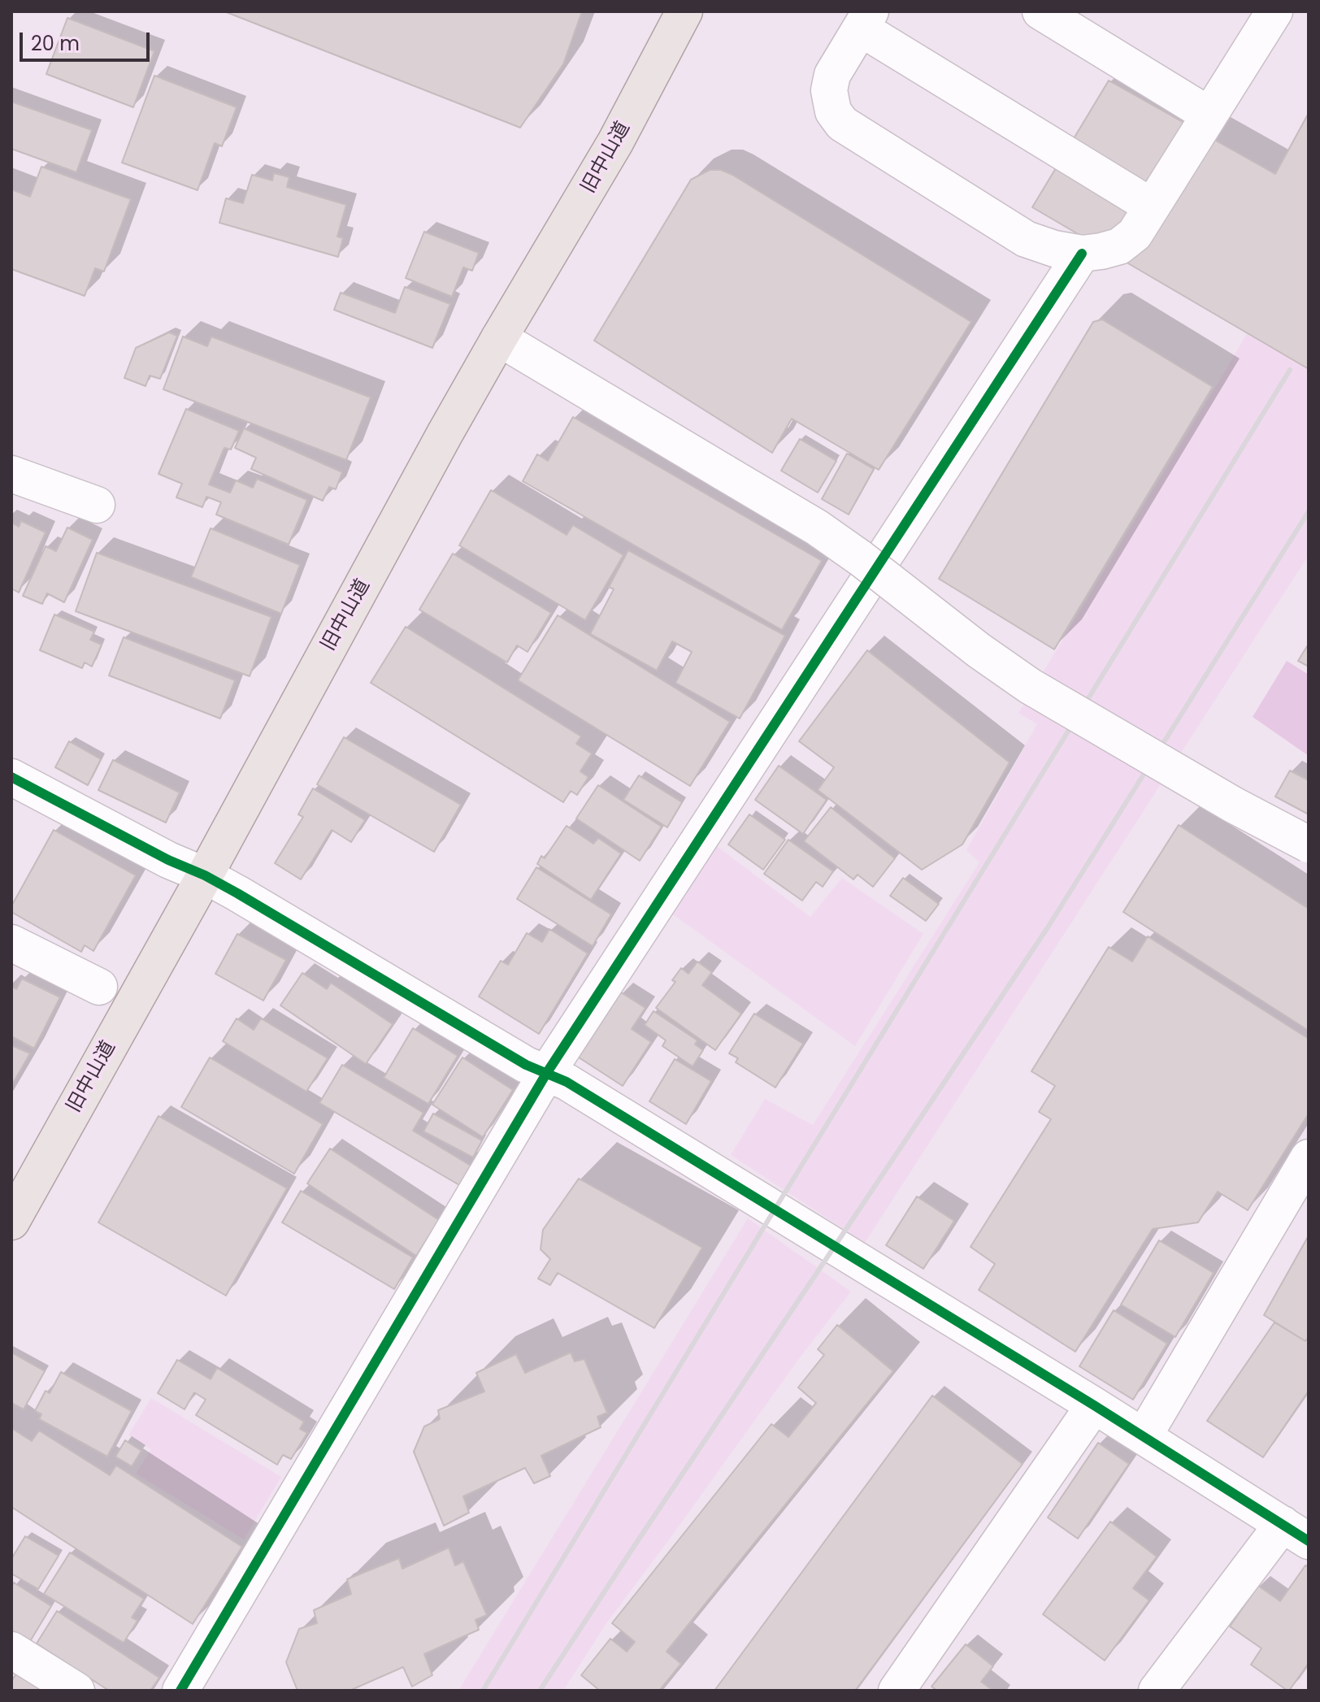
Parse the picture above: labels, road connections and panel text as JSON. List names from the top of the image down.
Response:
{
  "streets": {
    "main road": ["旧中山道"]
  },
  "scale_bar": "20 m"
}
